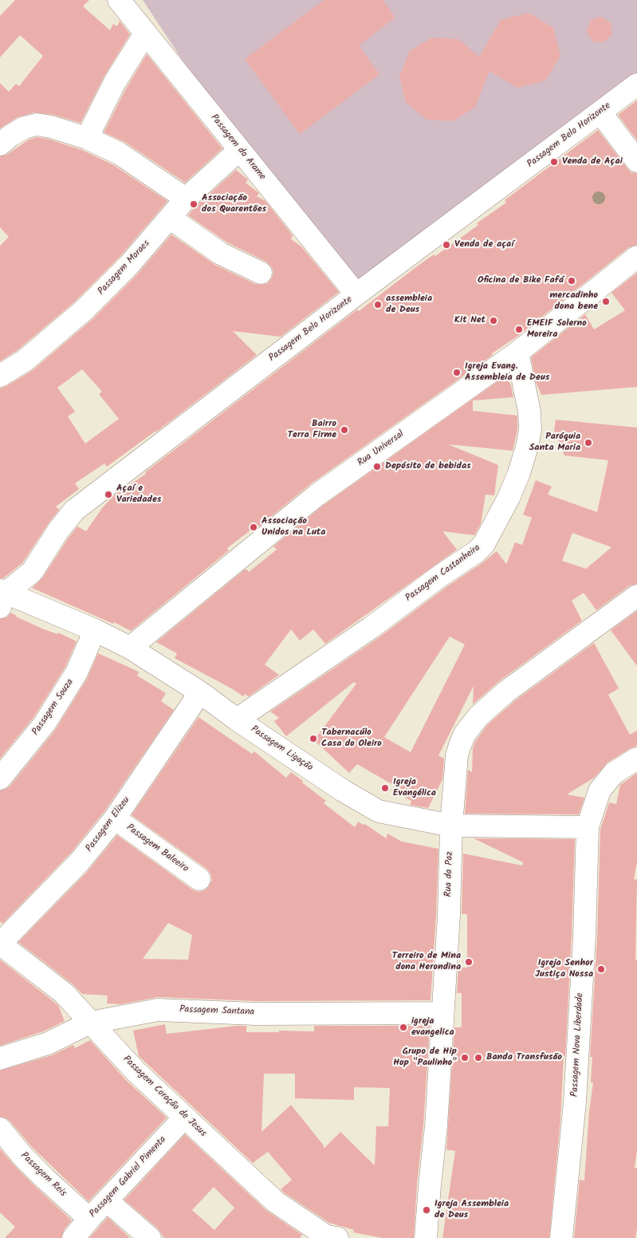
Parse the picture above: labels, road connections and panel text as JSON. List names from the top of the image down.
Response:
{
  "streets": {
    "street": [
      "Passagem Belo Horizonte",
      "Passagem do Arame",
      "Passagem Moraes",
      "Rua Universal",
      "Passagem Castanheira",
      "Passagem Souza",
      "Passagem Ligação",
      "Passagem Elizeu",
      "Passagem Baleeiro",
      "Rua da Paz",
      "Passagem Santana",
      "Passagem Nova Liberdade",
      "Passagem Coração de Jesus",
      "Passagem Reis",
      "Passagem Gabriel Pimenta"
    ]
  },
  "crossings": [
    ["Passagem Belo Horizonte", "Passagem do Arame"],
    ["Passagem Belo Horizonte", "Passagem Ligação"],
    ["Passagem do Arame", "Passagem Moraes"],
    ["Rua Universal", "Passagem Castanheira"],
    ["Rua Universal", "Passagem Ligação"],
    ["Passagem Castanheira", "Passagem Ligação"],
    ["Passagem Souza", "Passagem Ligação"],
    ["Passagem Ligação", "Passagem Elizeu"],
    ["Passagem Ligação", "Rua da Paz"],
    ["Passagem Ligação", "Passagem Nova Liberdade"],
    ["Passagem Elizeu", "Passagem Baleeiro"],
    ["Passagem Elizeu", "Passagem Coração de Jesus"],
    ["Rua da Paz", "Passagem Santana"],
    ["Passagem Santana", "Passagem Coração de Jesus"],
    ["Passagem Coração de Jesus", "Passagem Gabriel Pimenta"],
    ["Passagem Reis", "Passagem Gabriel Pimenta"]
  ],
  "places": [
    "Venda de Açai",
    "Associação dos Quarentões",
    "Venda de açaí",
    "Oficina de Bike Fafá",
    "mercadinho dona bene",
    "assembleia de Deus",
    "Kit Net",
    "EMEIF Solerno Moreira",
    "Igreja Evang. Assembleia de Deus",
    "Bairro Terra Firme",
    "Paróquia Santa Maria",
    "Depósito de bebidas",
    "Açaí e Variedades",
    "Associação Unidos na Luta",
    "Tabernacúlo Casa do Oleiro",
    "Igreja Evangélica",
    "Terreiro de Mina dona Herondina",
    "Igreja Senhor Justiça Nossa",
    "igreja evangelica",
    "Grupo de Hip Hop \"Paulinho\"",
    "Banda Transfusão",
    "Igreja Assembleia de Deus"
  ]
}
